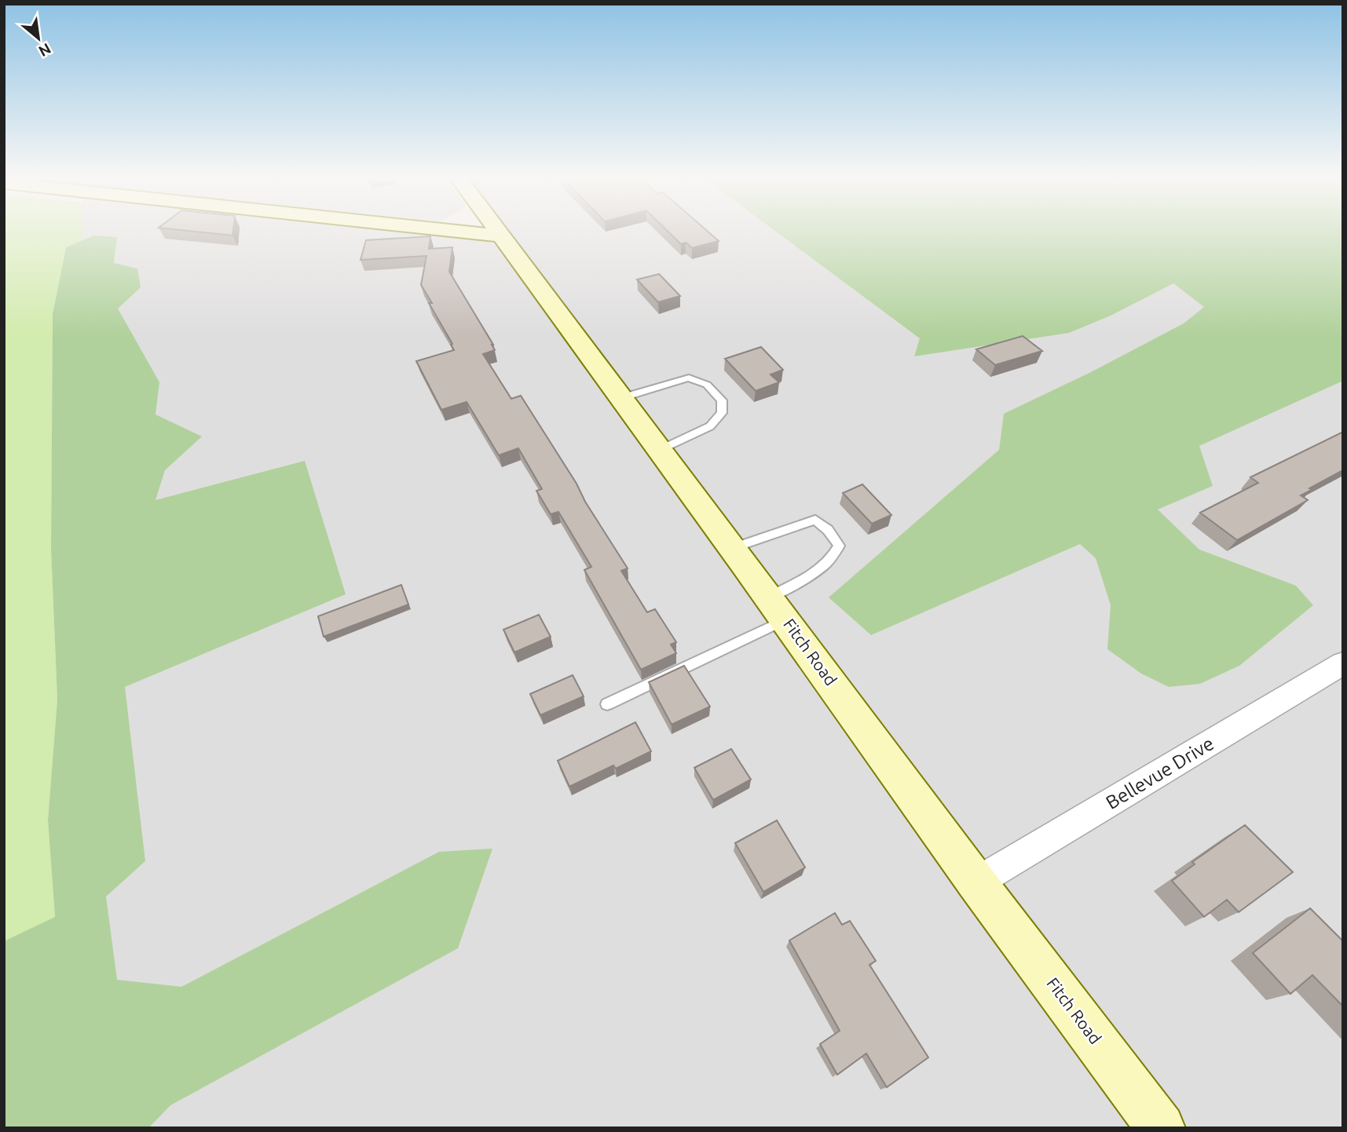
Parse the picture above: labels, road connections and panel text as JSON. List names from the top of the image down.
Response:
{
  "streets": {
    "street": ["Fitch Road", "Bellevue Drive"]
  },
  "crossings": [
    ["Fitch Road", "Bellevue Drive"]
  ],
  "north": "bottom right"
}
